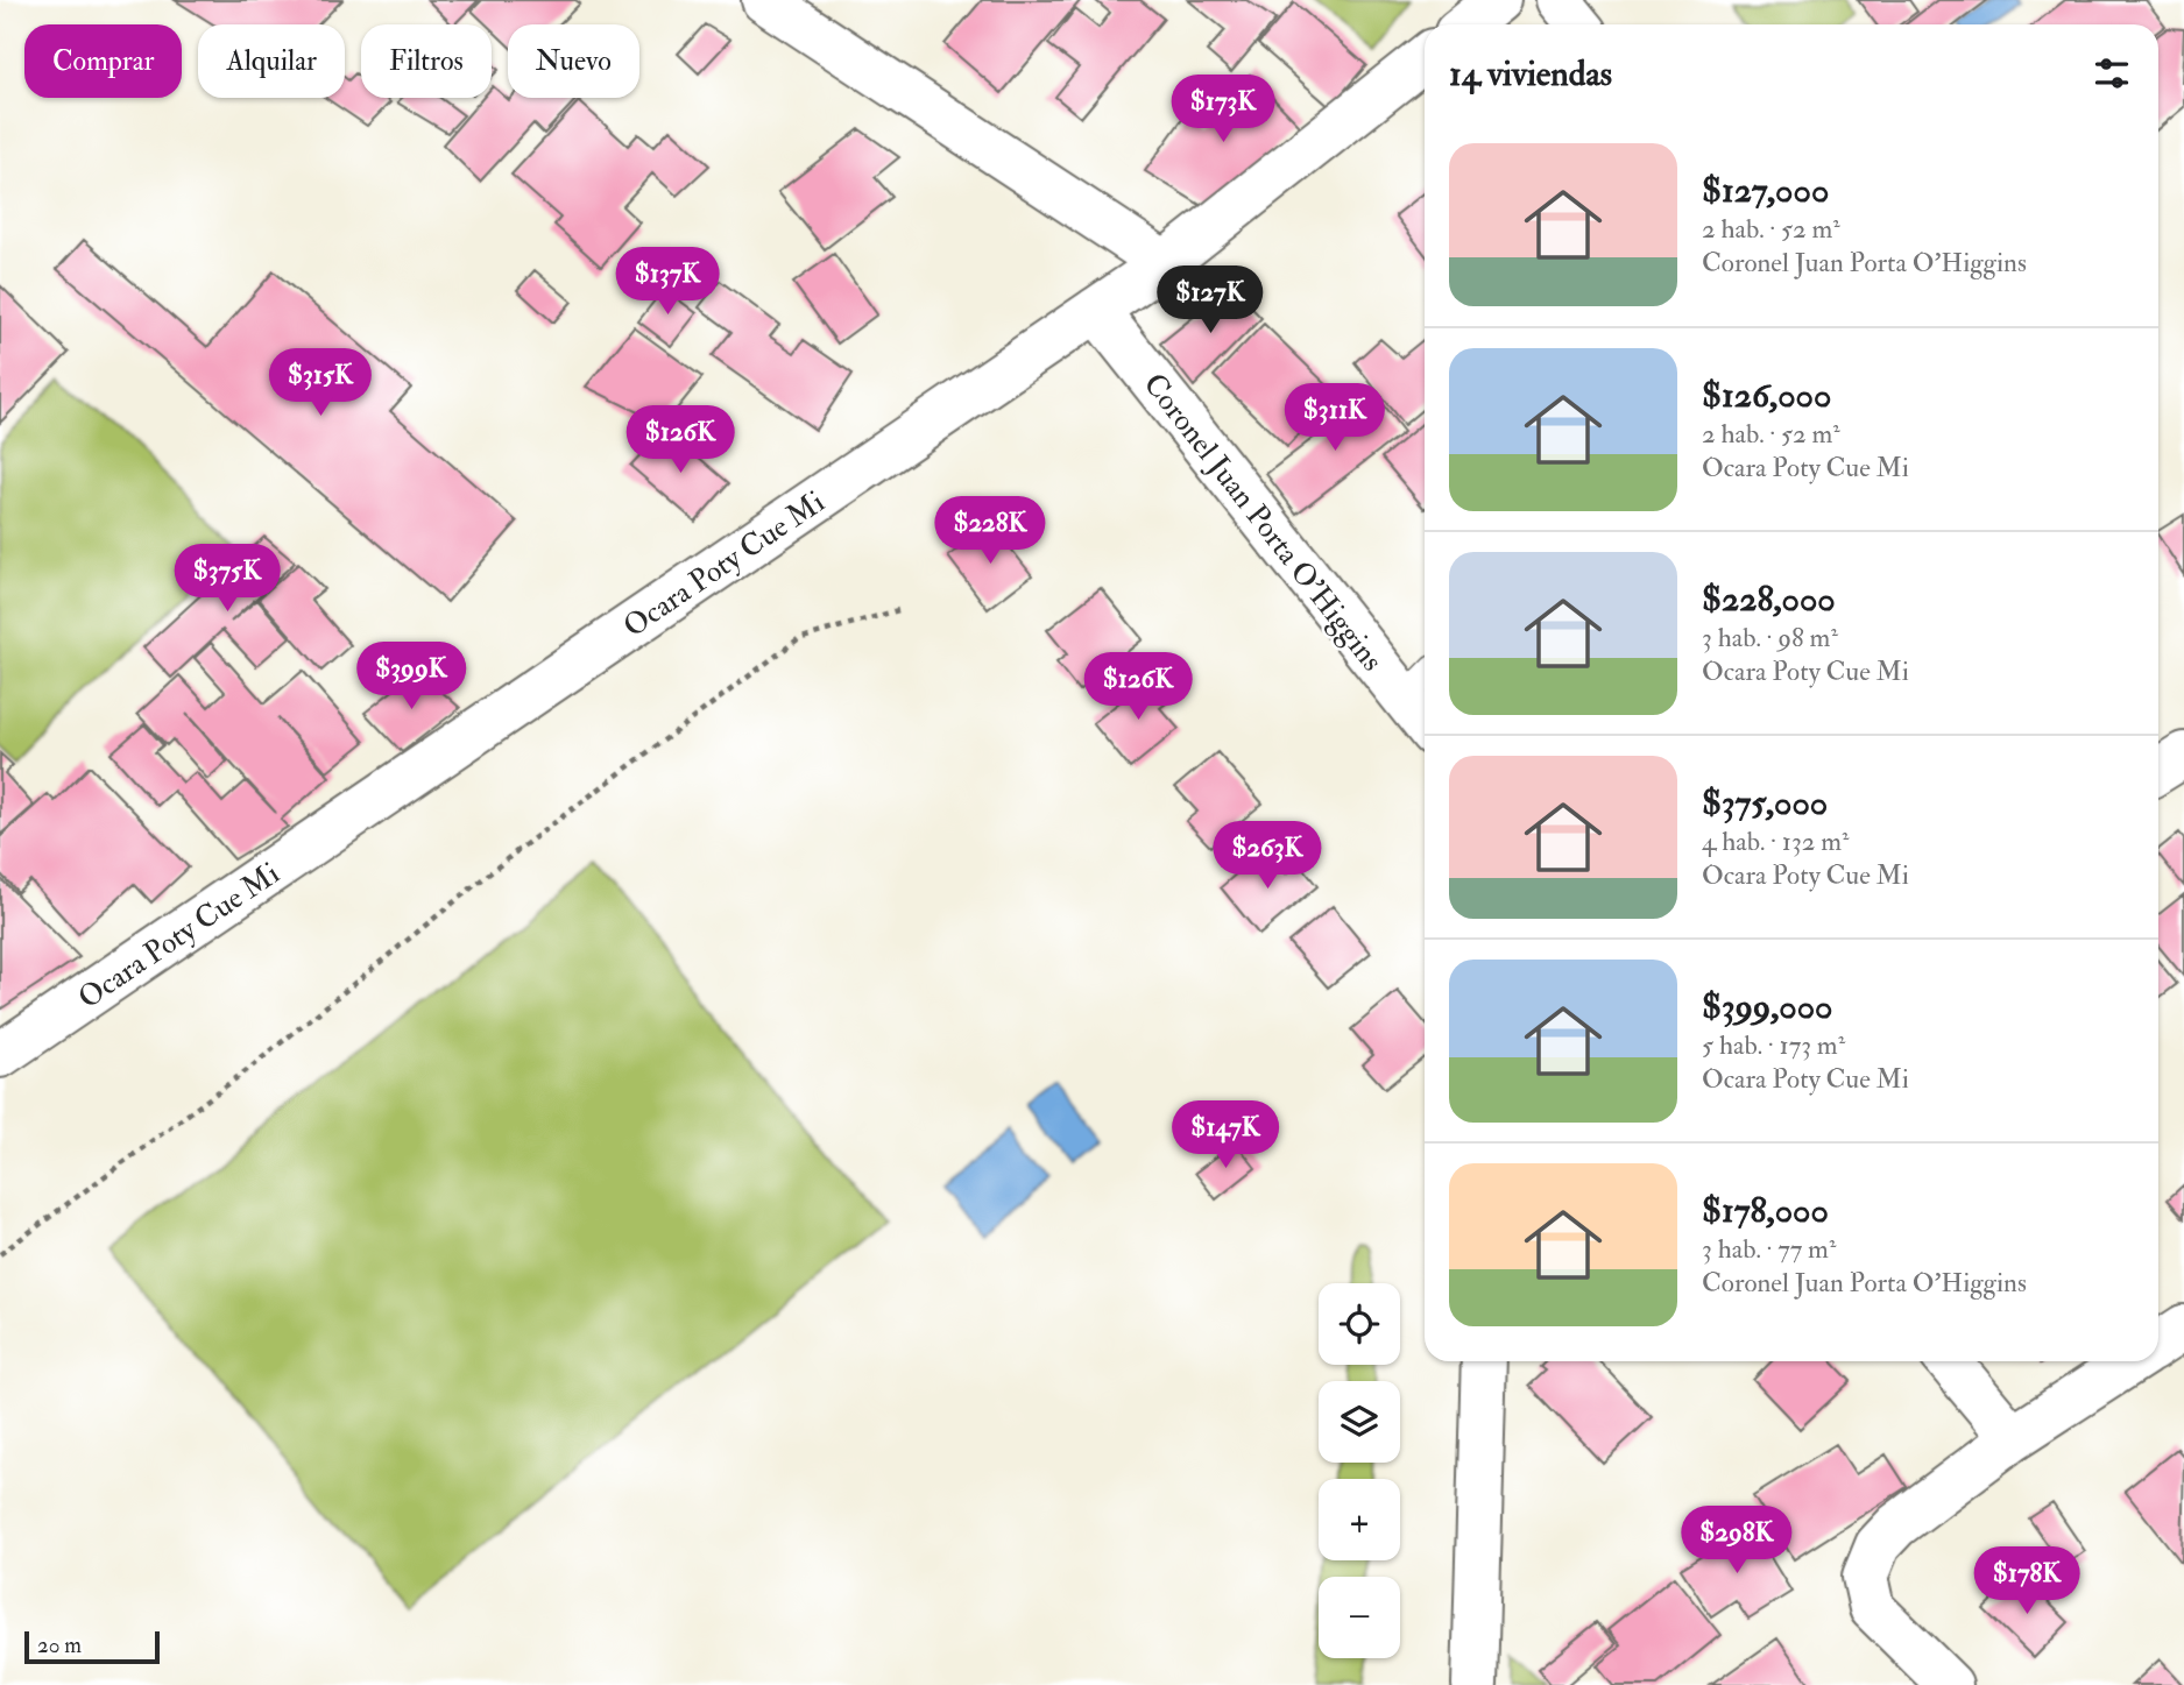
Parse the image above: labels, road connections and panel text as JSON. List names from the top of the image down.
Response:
{
  "streets": {
    "street": ["Coronel Juan Porta O'Higgins", "Ocara Poty Cue Mi"]
  },
  "crossings": [
    ["Coronel Juan Porta O'Higgins", "Ocara Poty Cue Mi"]
  ],
  "scale_bar": "20 m",
  "page": {
    "chip": [
      "Comprar",
      "Alquilar",
      "Filtros",
      "Nuevo"
    ],
    "heading": "14 viviendas",
    "price": [
      "$173K",
      "$137K",
      "$127K",
      "$315K",
      "$311K",
      "$126K",
      "$228K",
      "$375K",
      "$399K",
      "$126K",
      "$263K",
      "$147K",
      "$298K",
      "$178K"
    ],
    "list": [
      {
        "name": "$127,000",
        "note": "2 hab. · 52 m² · Coronel Juan Porta O'Higgins"
      },
      {
        "name": "$126,000",
        "note": "2 hab. · 52 m² · Ocara Poty Cue Mi"
      },
      {
        "name": "$228,000",
        "note": "3 hab. · 98 m² · Ocara Poty Cue Mi"
      },
      {
        "name": "$375,000",
        "note": "4 hab. · 132 m² · Ocara Poty Cue Mi"
      },
      {
        "name": "$399,000",
        "note": "5 hab. · 173 m² · Ocara Poty Cue Mi"
      },
      {
        "name": "$178,000",
        "note": "3 hab. · 77 m² · Coronel Juan Porta O'Higgins"
      }
    ],
    "map_buttons": ["+", "−"],
    "scale": "20 m"
  }
}
